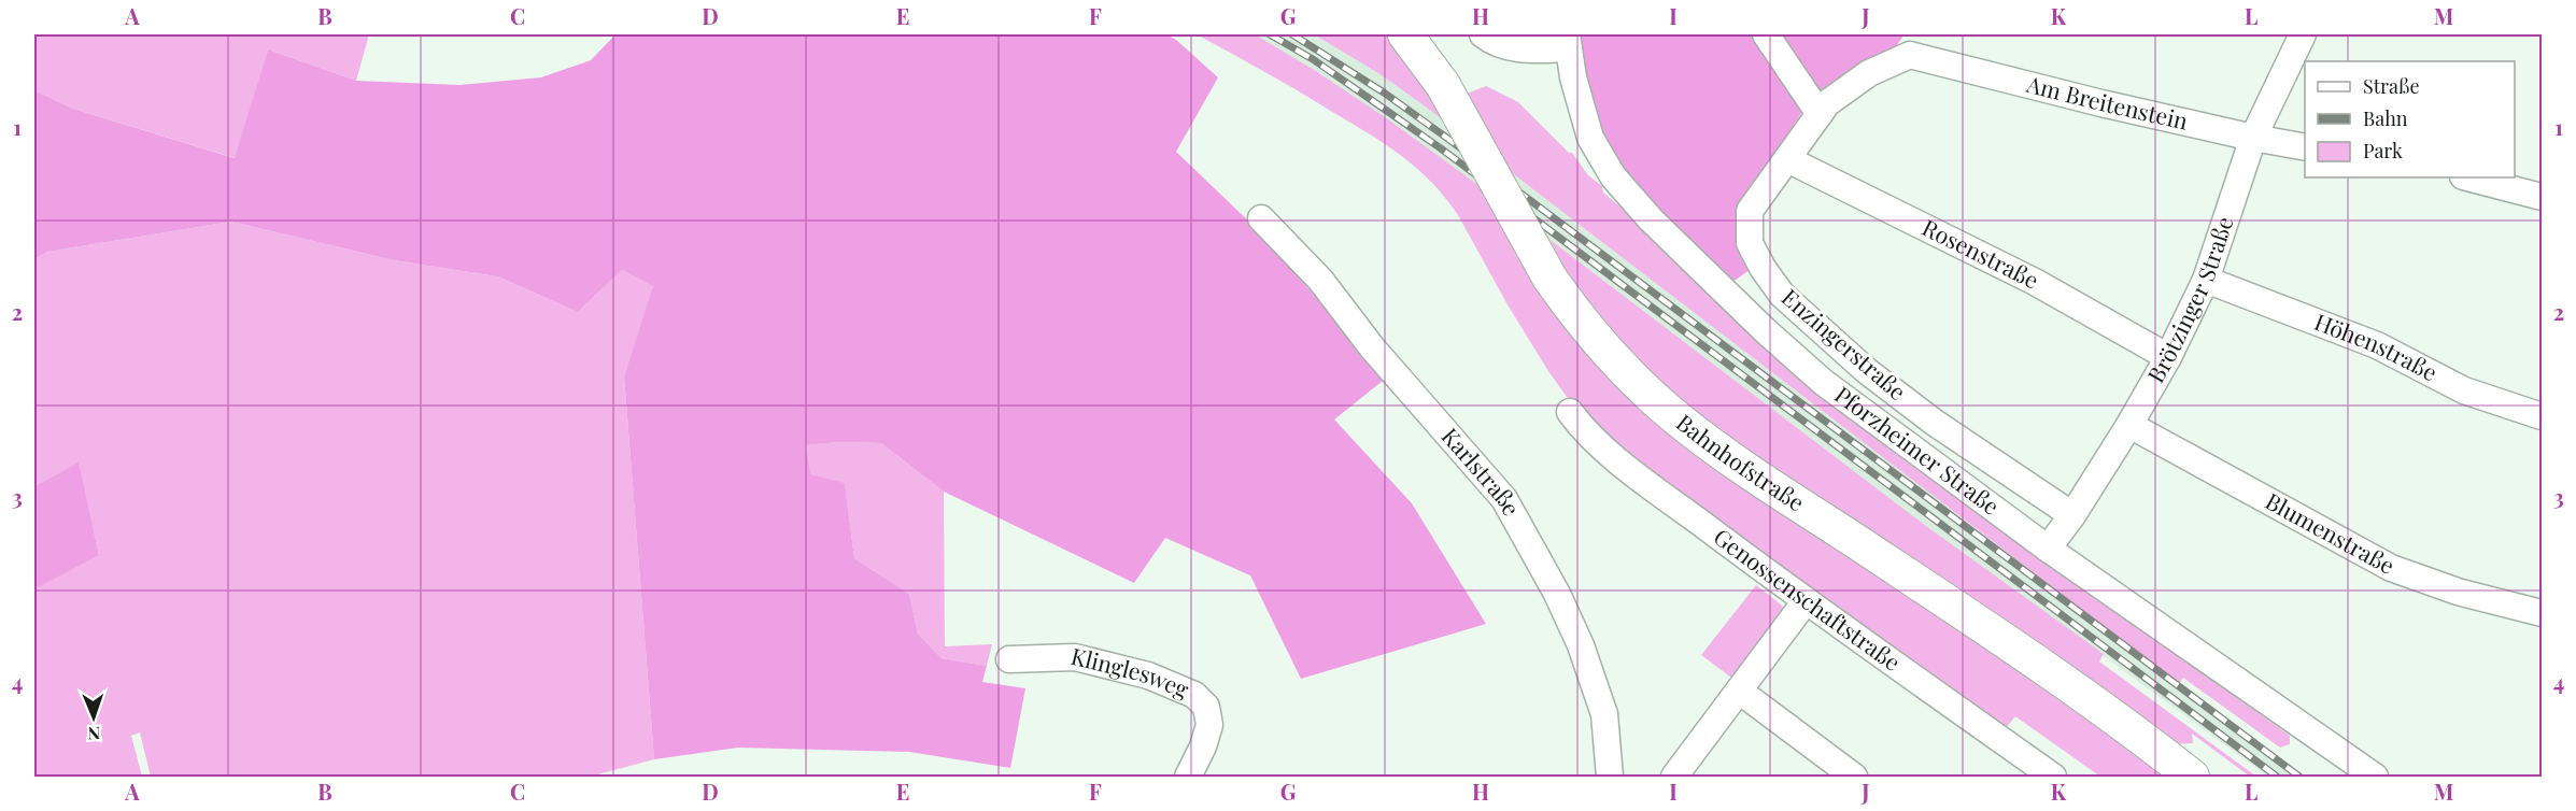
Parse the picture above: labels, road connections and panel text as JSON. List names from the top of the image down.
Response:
{
  "streets": {
    "main road": ["Bahnhofstraße"],
    "street": [
      "Am Breitenstein",
      "Rosenstraße",
      "Brötzinger Straße",
      "Enzingerstraße",
      "Höhenstraße",
      "Pforzheimer Straße",
      "Karlstraße",
      "Blumenstraße",
      "Genossenschaftstraße",
      "Klinglesweg"
    ]
  },
  "crossings": [
    ["Am Breitenstein", "Brötzinger Straße"],
    ["Am Breitenstein", "Enzingerstraße"],
    ["Rosenstraße", "Brötzinger Straße"],
    ["Rosenstraße", "Enzingerstraße"],
    ["Brötzinger Straße", "Enzingerstraße"],
    ["Brötzinger Straße", "Höhenstraße"],
    ["Brötzinger Straße", "Pforzheimer Straße"],
    ["Brötzinger Straße", "Blumenstraße"]
  ],
  "legend": ["Straße", "Bahn", "Park"],
  "north": "bottom",
  "grid": {
    "columns": [
      "A",
      "B",
      "C",
      "D",
      "E",
      "F",
      "G",
      "H",
      "I",
      "J",
      "K",
      "L",
      "M"
    ],
    "rows": [
      "1",
      "2",
      "3",
      "4"
    ]
  }
}
